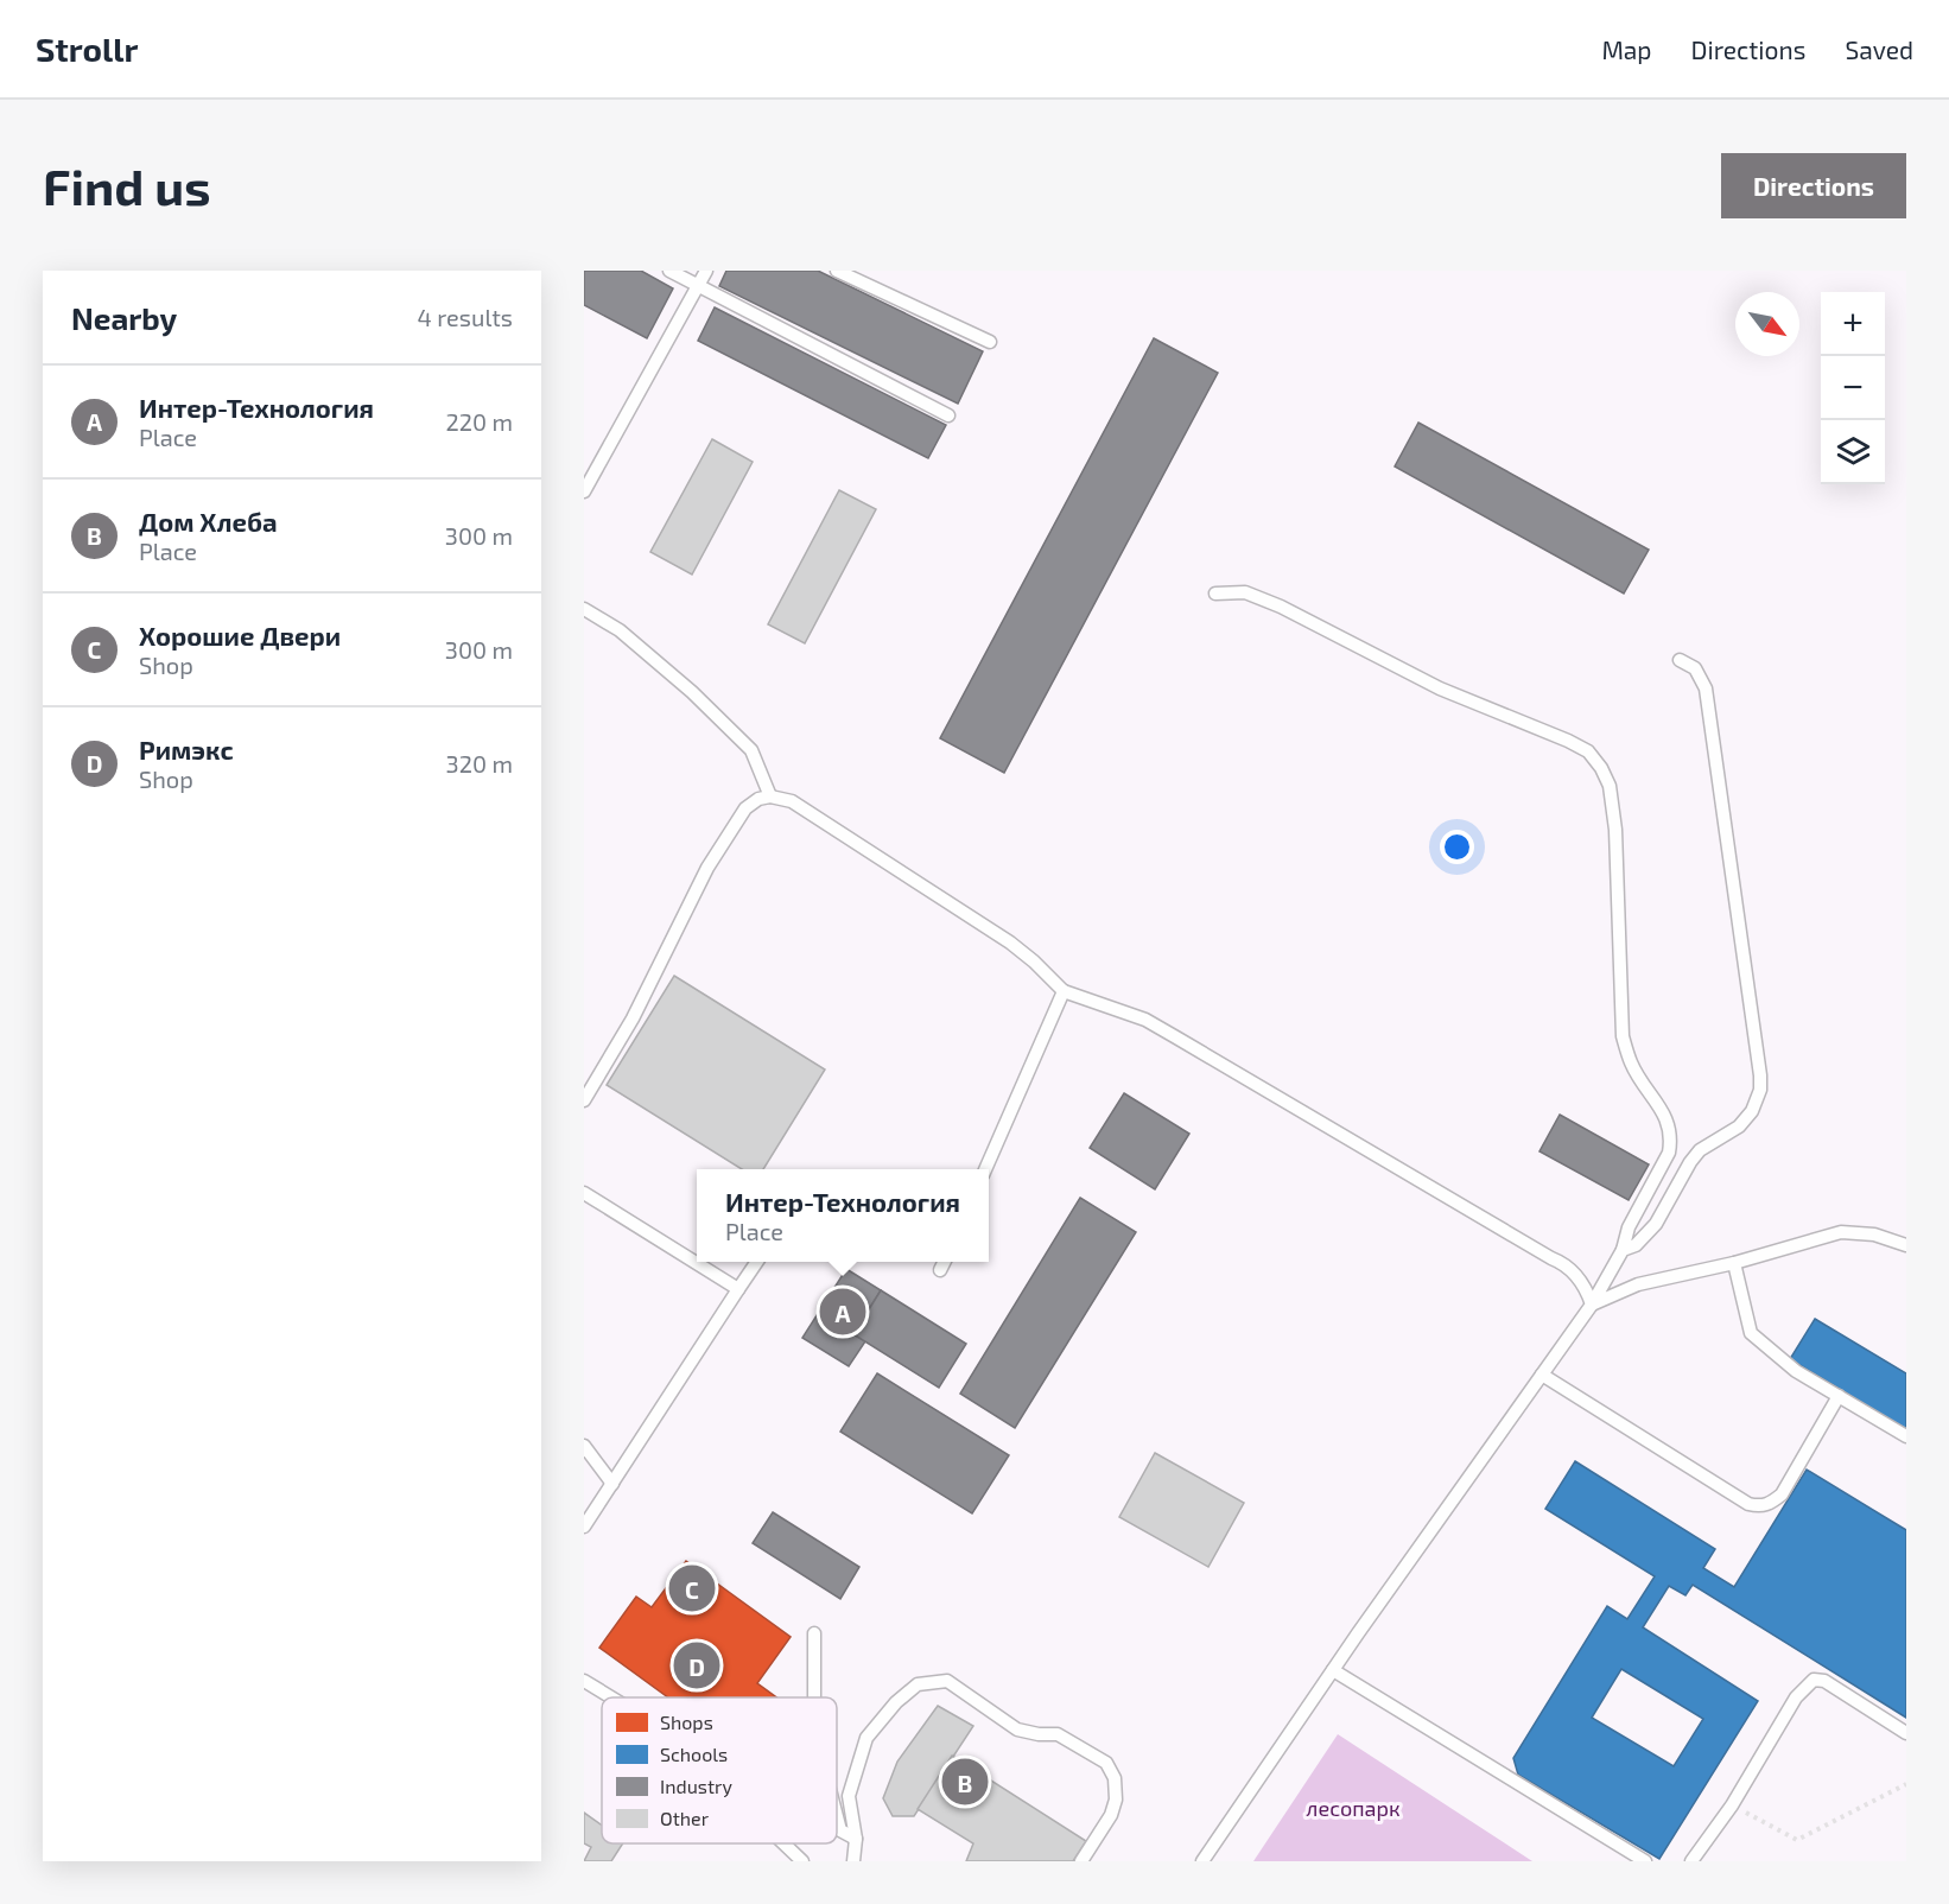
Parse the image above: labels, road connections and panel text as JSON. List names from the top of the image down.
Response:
{
  "parks": ["лесопарк"],
  "legend": [
    "Shops",
    "Schools",
    "Industry",
    "Other"
  ],
  "north": "bottom right",
  "page": {
    "header": "Strollr",
    "nav": ["Map", "Directions", "Saved"],
    "buttons": "Directions",
    "title": "Find us",
    "heading": ["Nearby", "4 results"],
    "map_buttons": ["+", "−"],
    "list": [
      {
        "mark": "A",
        "name": "Интер-Технология",
        "note": "Place",
        "value": "220 m"
      },
      {
        "mark": "B",
        "name": "Дом Хлеба",
        "note": "Place",
        "value": "300 m"
      },
      {
        "mark": "C",
        "name": "Хорошие Двери",
        "note": "Shop",
        "value": "300 m"
      },
      {
        "mark": "D",
        "name": "Римэкс",
        "note": "Shop",
        "value": "320 m"
      }
    ],
    "popup": ["Интер-Технология", "Place"],
    "pins": [
      "A",
      "C",
      "D",
      "B"
    ]
  }
}
